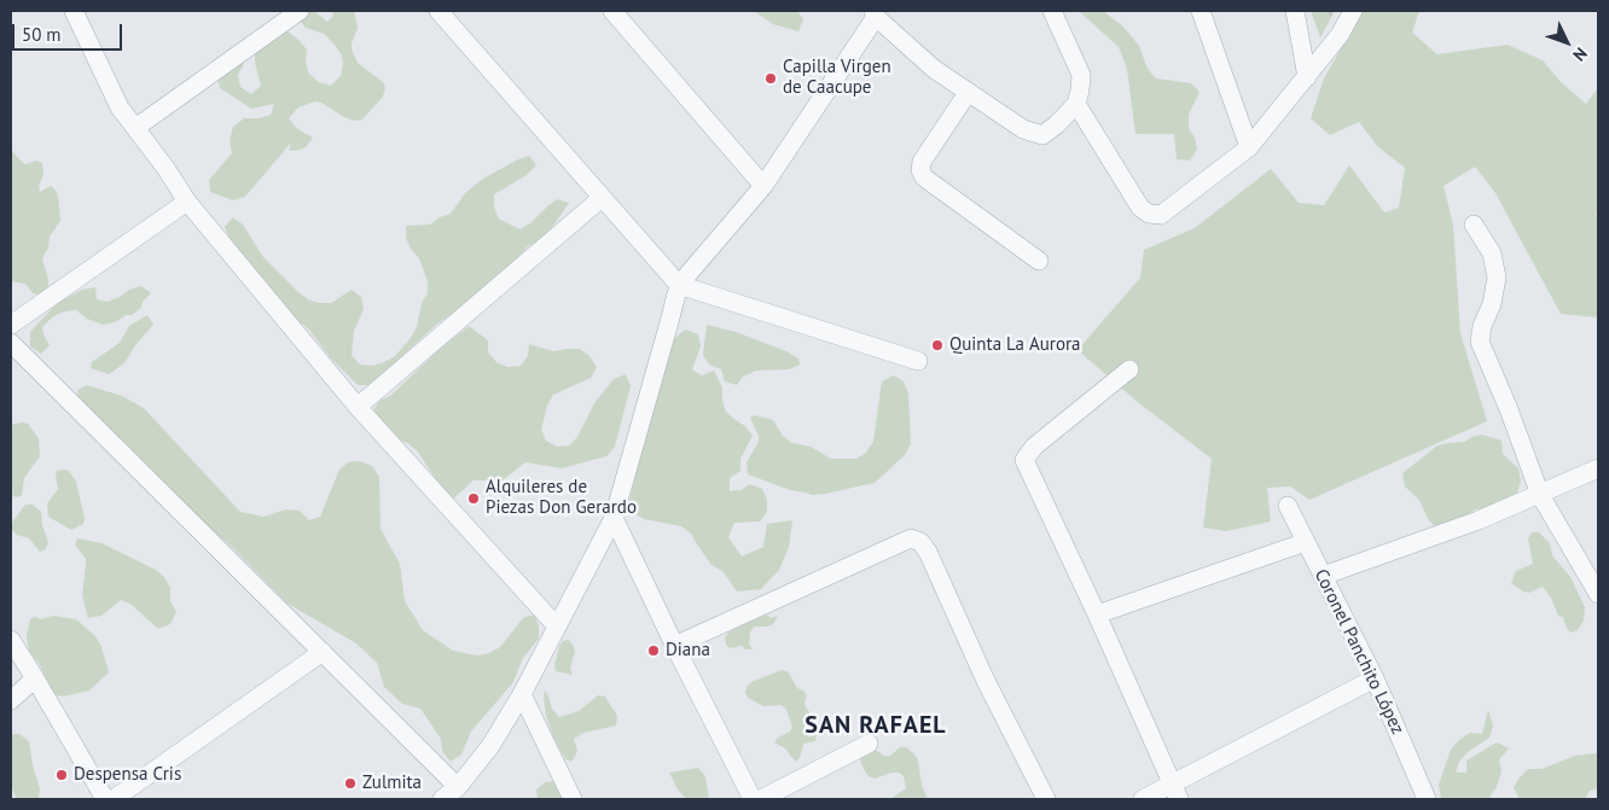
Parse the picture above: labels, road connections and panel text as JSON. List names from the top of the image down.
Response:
{
  "streets": {
    "street": ["Coronel Panchito López"]
  },
  "districts": ["SAN RAFAEL"],
  "places": [
    "Capilla Virgen de Caacupe",
    "Quinta La Aurora",
    "Alquileres de Piezas Don Gerardo",
    "Diana",
    "Despensa Cris",
    "Zulmita"
  ],
  "scale_bar": "50 m",
  "north": "bottom right"
}
